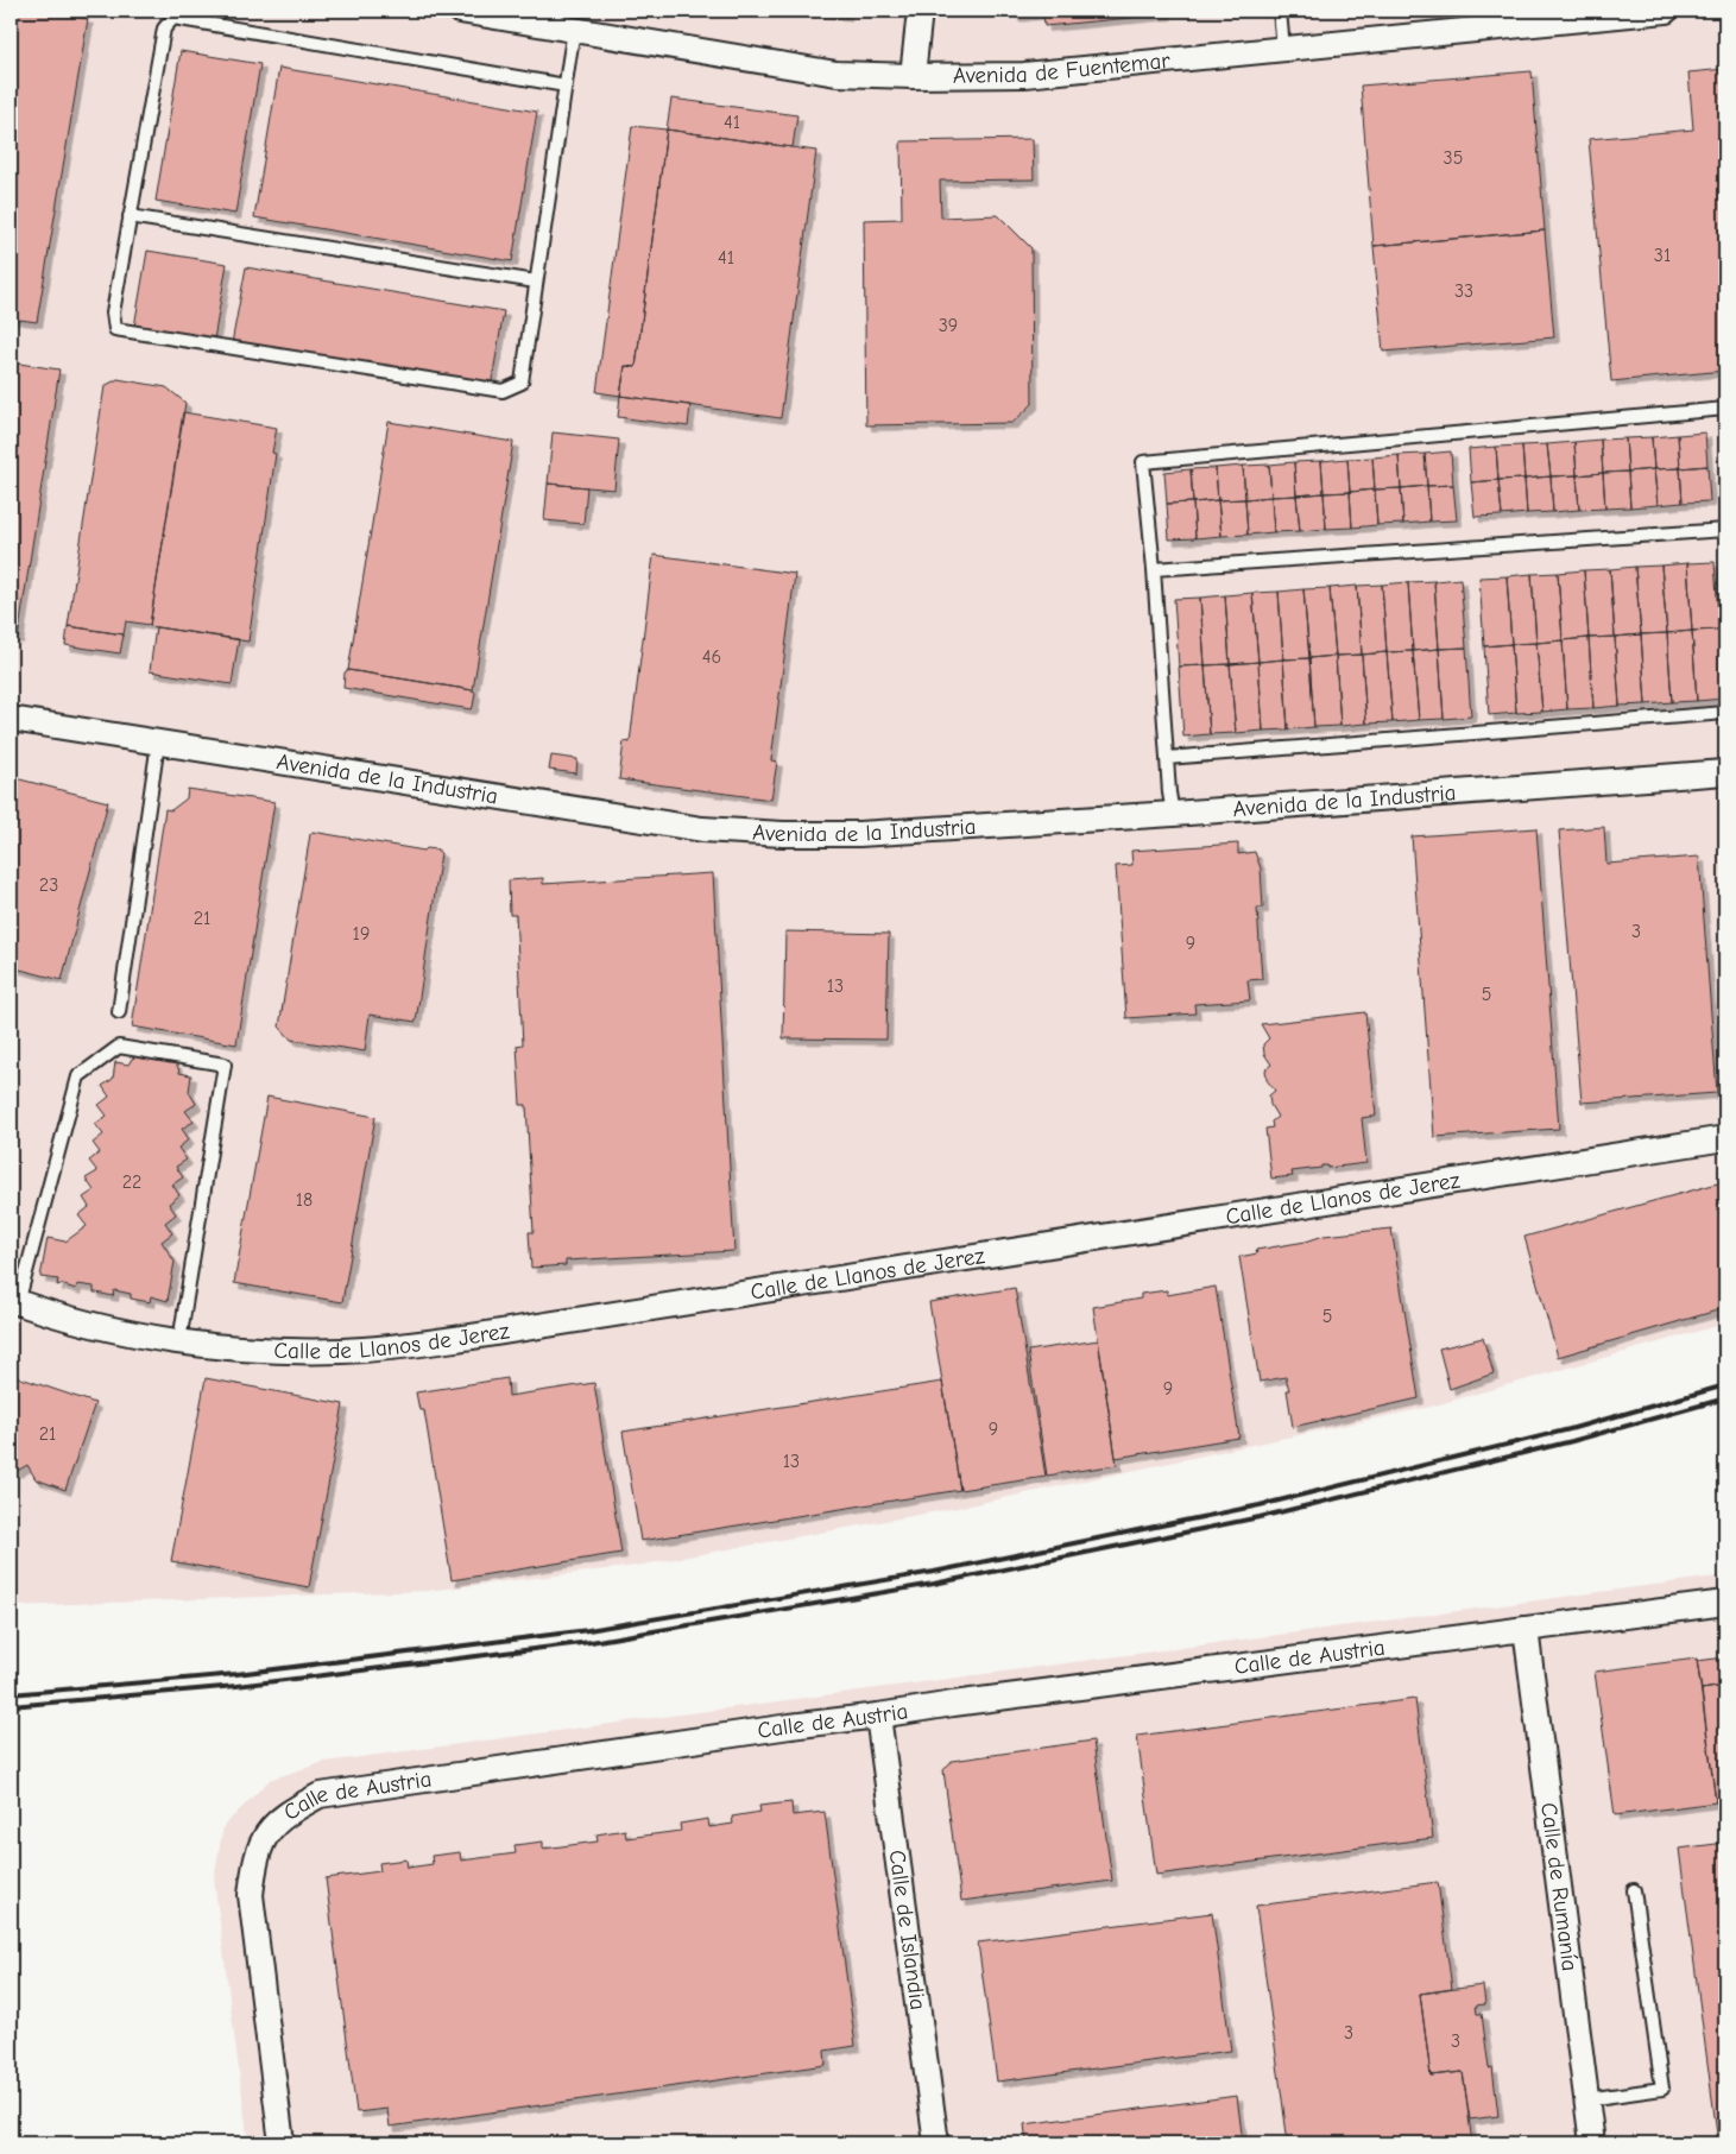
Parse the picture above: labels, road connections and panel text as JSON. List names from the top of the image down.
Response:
{
  "streets": {
    "street": [
      "Avenida de Fuentemar",
      "Avenida de la Industria",
      "Calle de Llanos de Jerez",
      "Calle de Austria",
      "Calle de Rumanía",
      "Calle de Islandia"
    ]
  },
  "crossings": [
    ["Calle de Austria", "Calle de Rumanía"],
    ["Calle de Austria", "Calle de Islandia"]
  ],
  "house_numbers": [
    "41",
    "35",
    "31",
    "41",
    "33",
    "39",
    "46",
    "23",
    "21",
    "3",
    "19",
    "9",
    "13",
    "5",
    "22",
    "18",
    "5",
    "9",
    "9",
    "21",
    "13",
    "3",
    "3"
  ]
}
